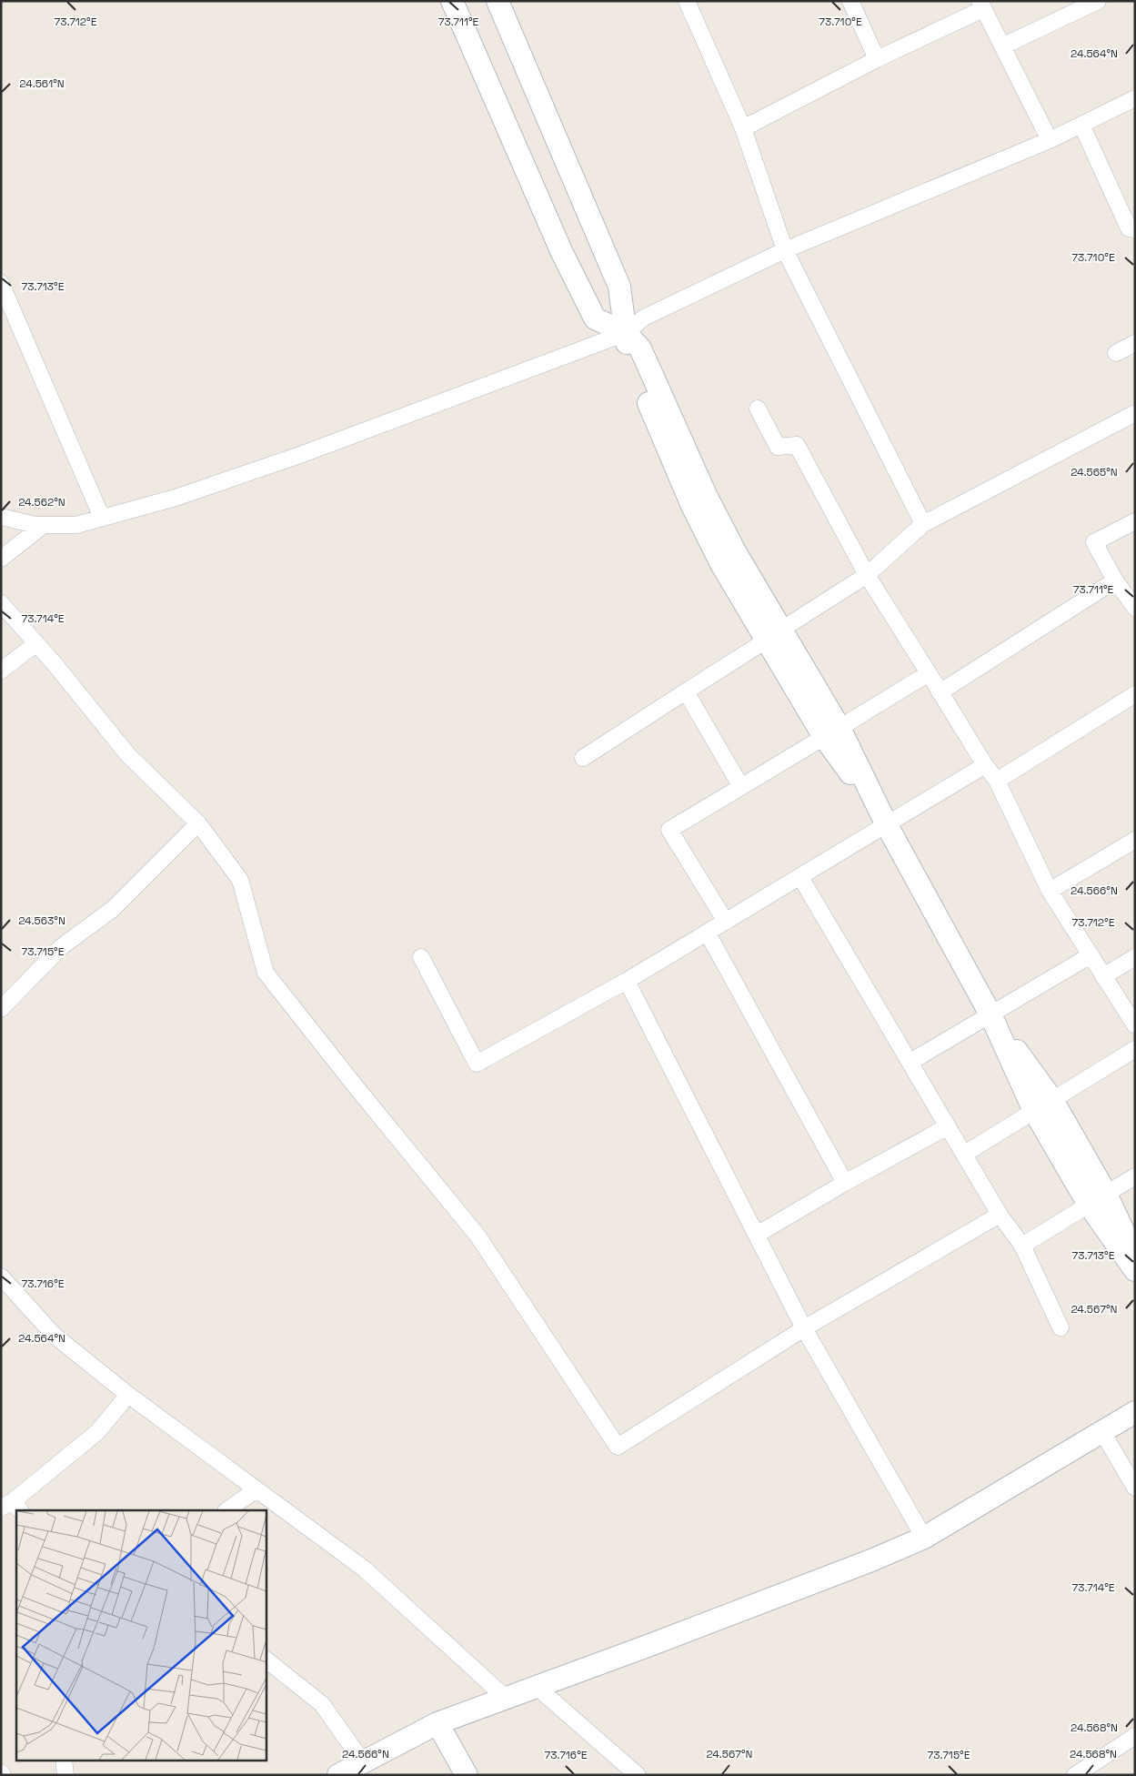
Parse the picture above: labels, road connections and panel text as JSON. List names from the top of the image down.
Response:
{
  "coordinates": [
    "73.712°E",
    "73.711°E",
    "73.710°E",
    "24.564°N",
    "24.561°N",
    "73.713°E",
    "24.565°N",
    "24.562°N",
    "73.714°E",
    "24.566°N",
    "24.563°N",
    "73.715°E",
    "73.716°E",
    "24.567°N",
    "24.568°N"
  ]
}
